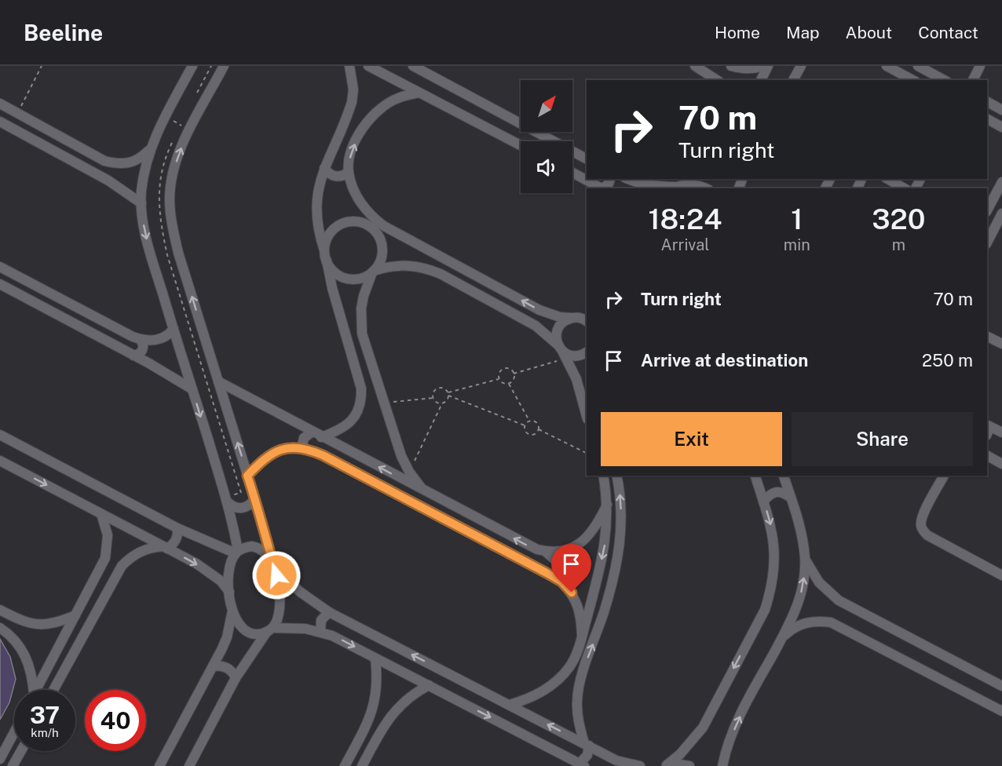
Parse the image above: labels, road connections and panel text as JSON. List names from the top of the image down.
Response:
{
  "north": "top right",
  "page": {
    "header": "Beeline",
    "nav": [
      "Home",
      "Map",
      "About",
      "Contact"
    ],
    "turn": ["70 m", "Turn right"],
    "eta": [
      "18:24",
      "Arrival",
      "1",
      "min",
      "320",
      "m"
    ],
    "list": [
      {
        "name": "Turn right",
        "value": "70 m"
      },
      {
        "name": "Arrive at destination",
        "value": "250 m"
      }
    ],
    "buttons": ["Exit", "Share"],
    "speed": "37 km/h",
    "limit": "40"
  }
}
